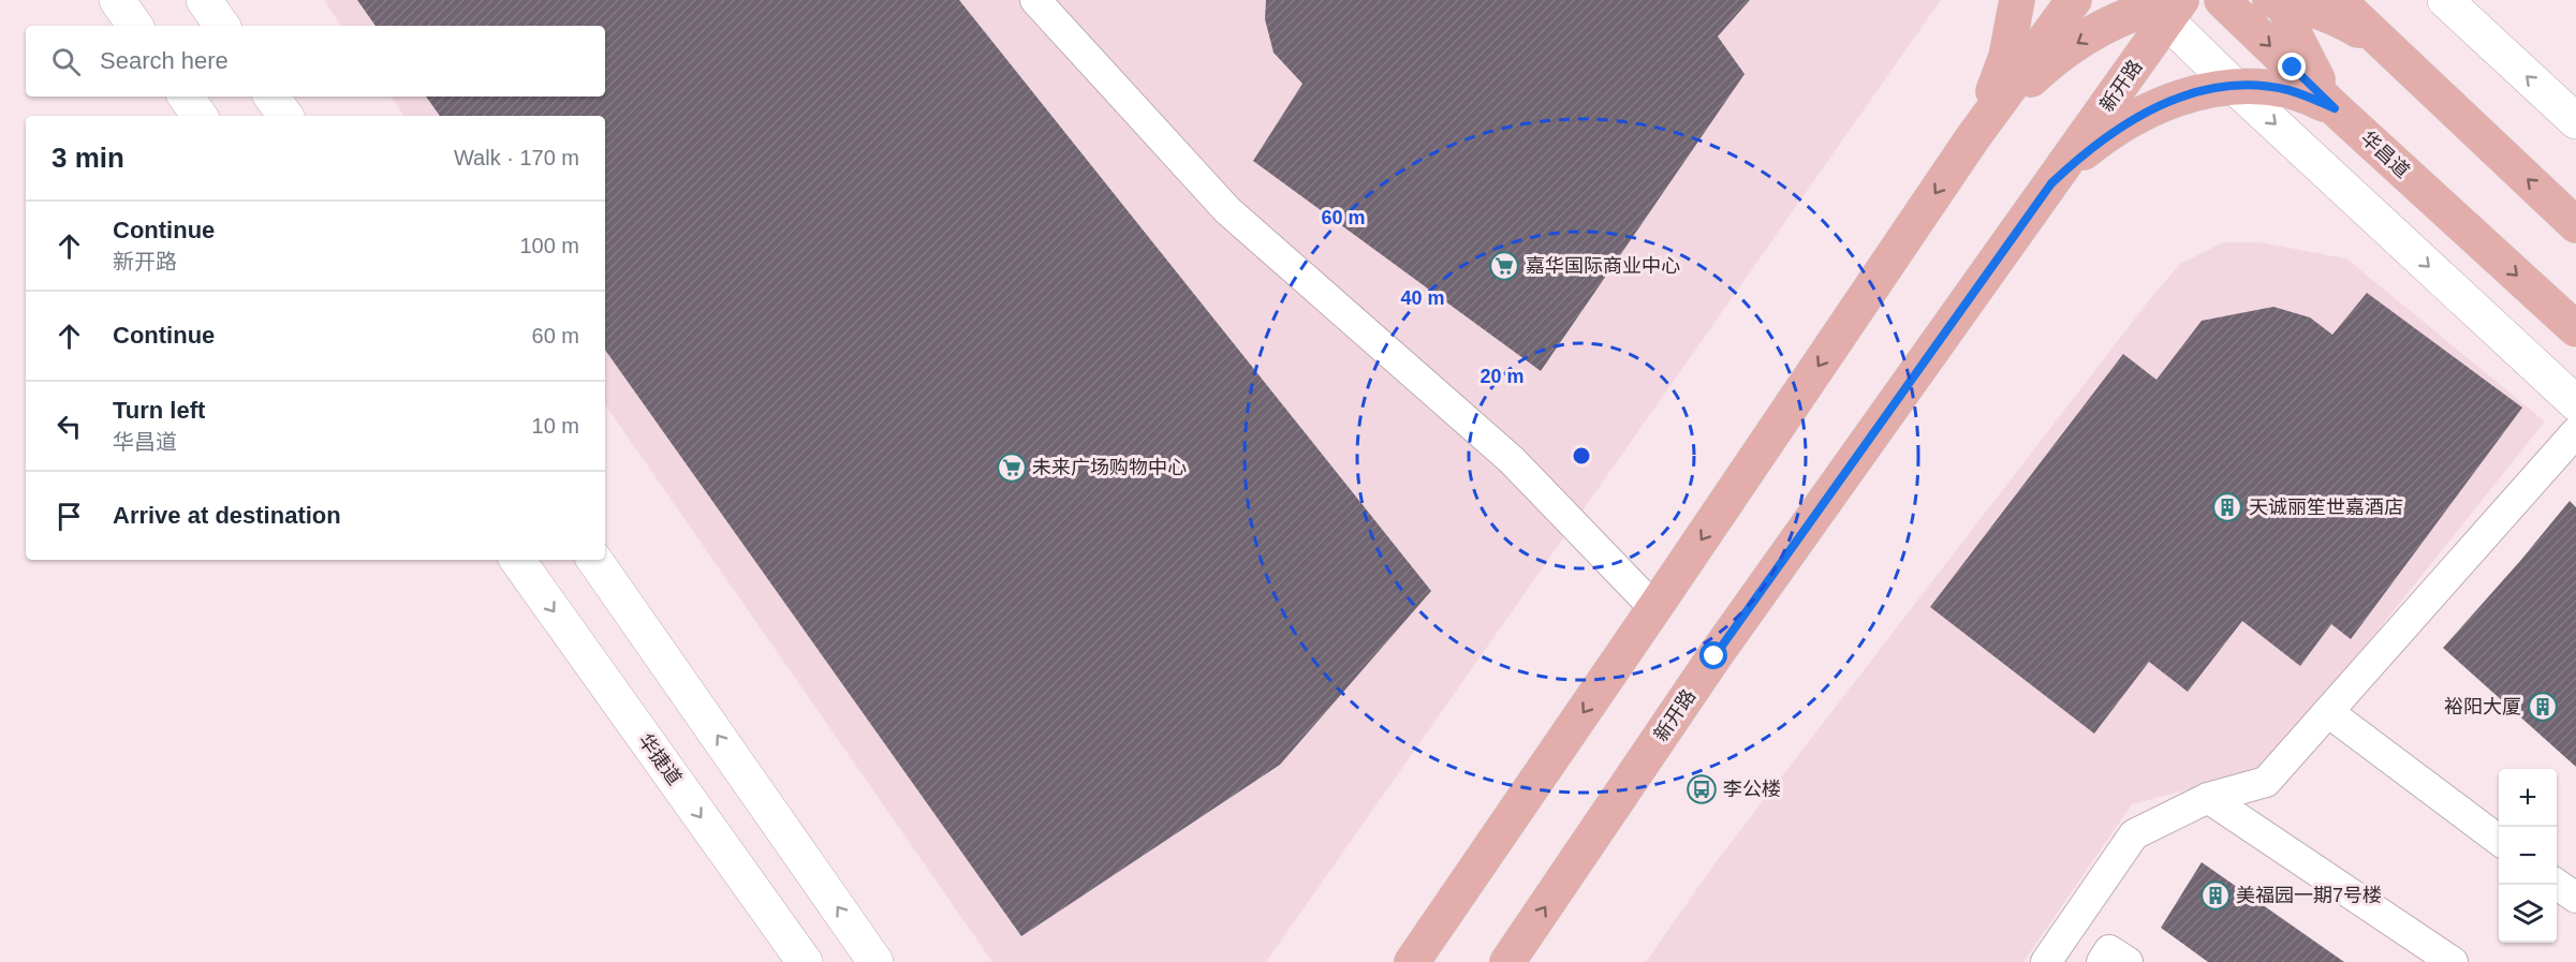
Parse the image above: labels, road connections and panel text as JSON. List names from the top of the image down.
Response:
{
  "streets": {
    "main road": ["新开路", "华昌道"],
    "street": ["华捷道"]
  },
  "places": {
    "supermarket": ["嘉华国际商业中心", "未来广场购物中心"],
    "building": ["天诚丽笙世嘉酒店", "裕阳大厦", "美福园一期7号楼"],
    "bus stop": ["李公楼"]
  },
  "page": {
    "search": "Search here",
    "heading": ["3 min", "Walk · 170 m"],
    "list": [
      ["Continue", "新开路", "100 m"],
      ["Continue", "60 m"],
      ["Turn left", "华昌道", "10 m"],
      "Arrive at destination"
    ],
    "map_buttons": ["+", "−"]
  },
  "rings": ["60 m", "40 m", "20 m"]
}
